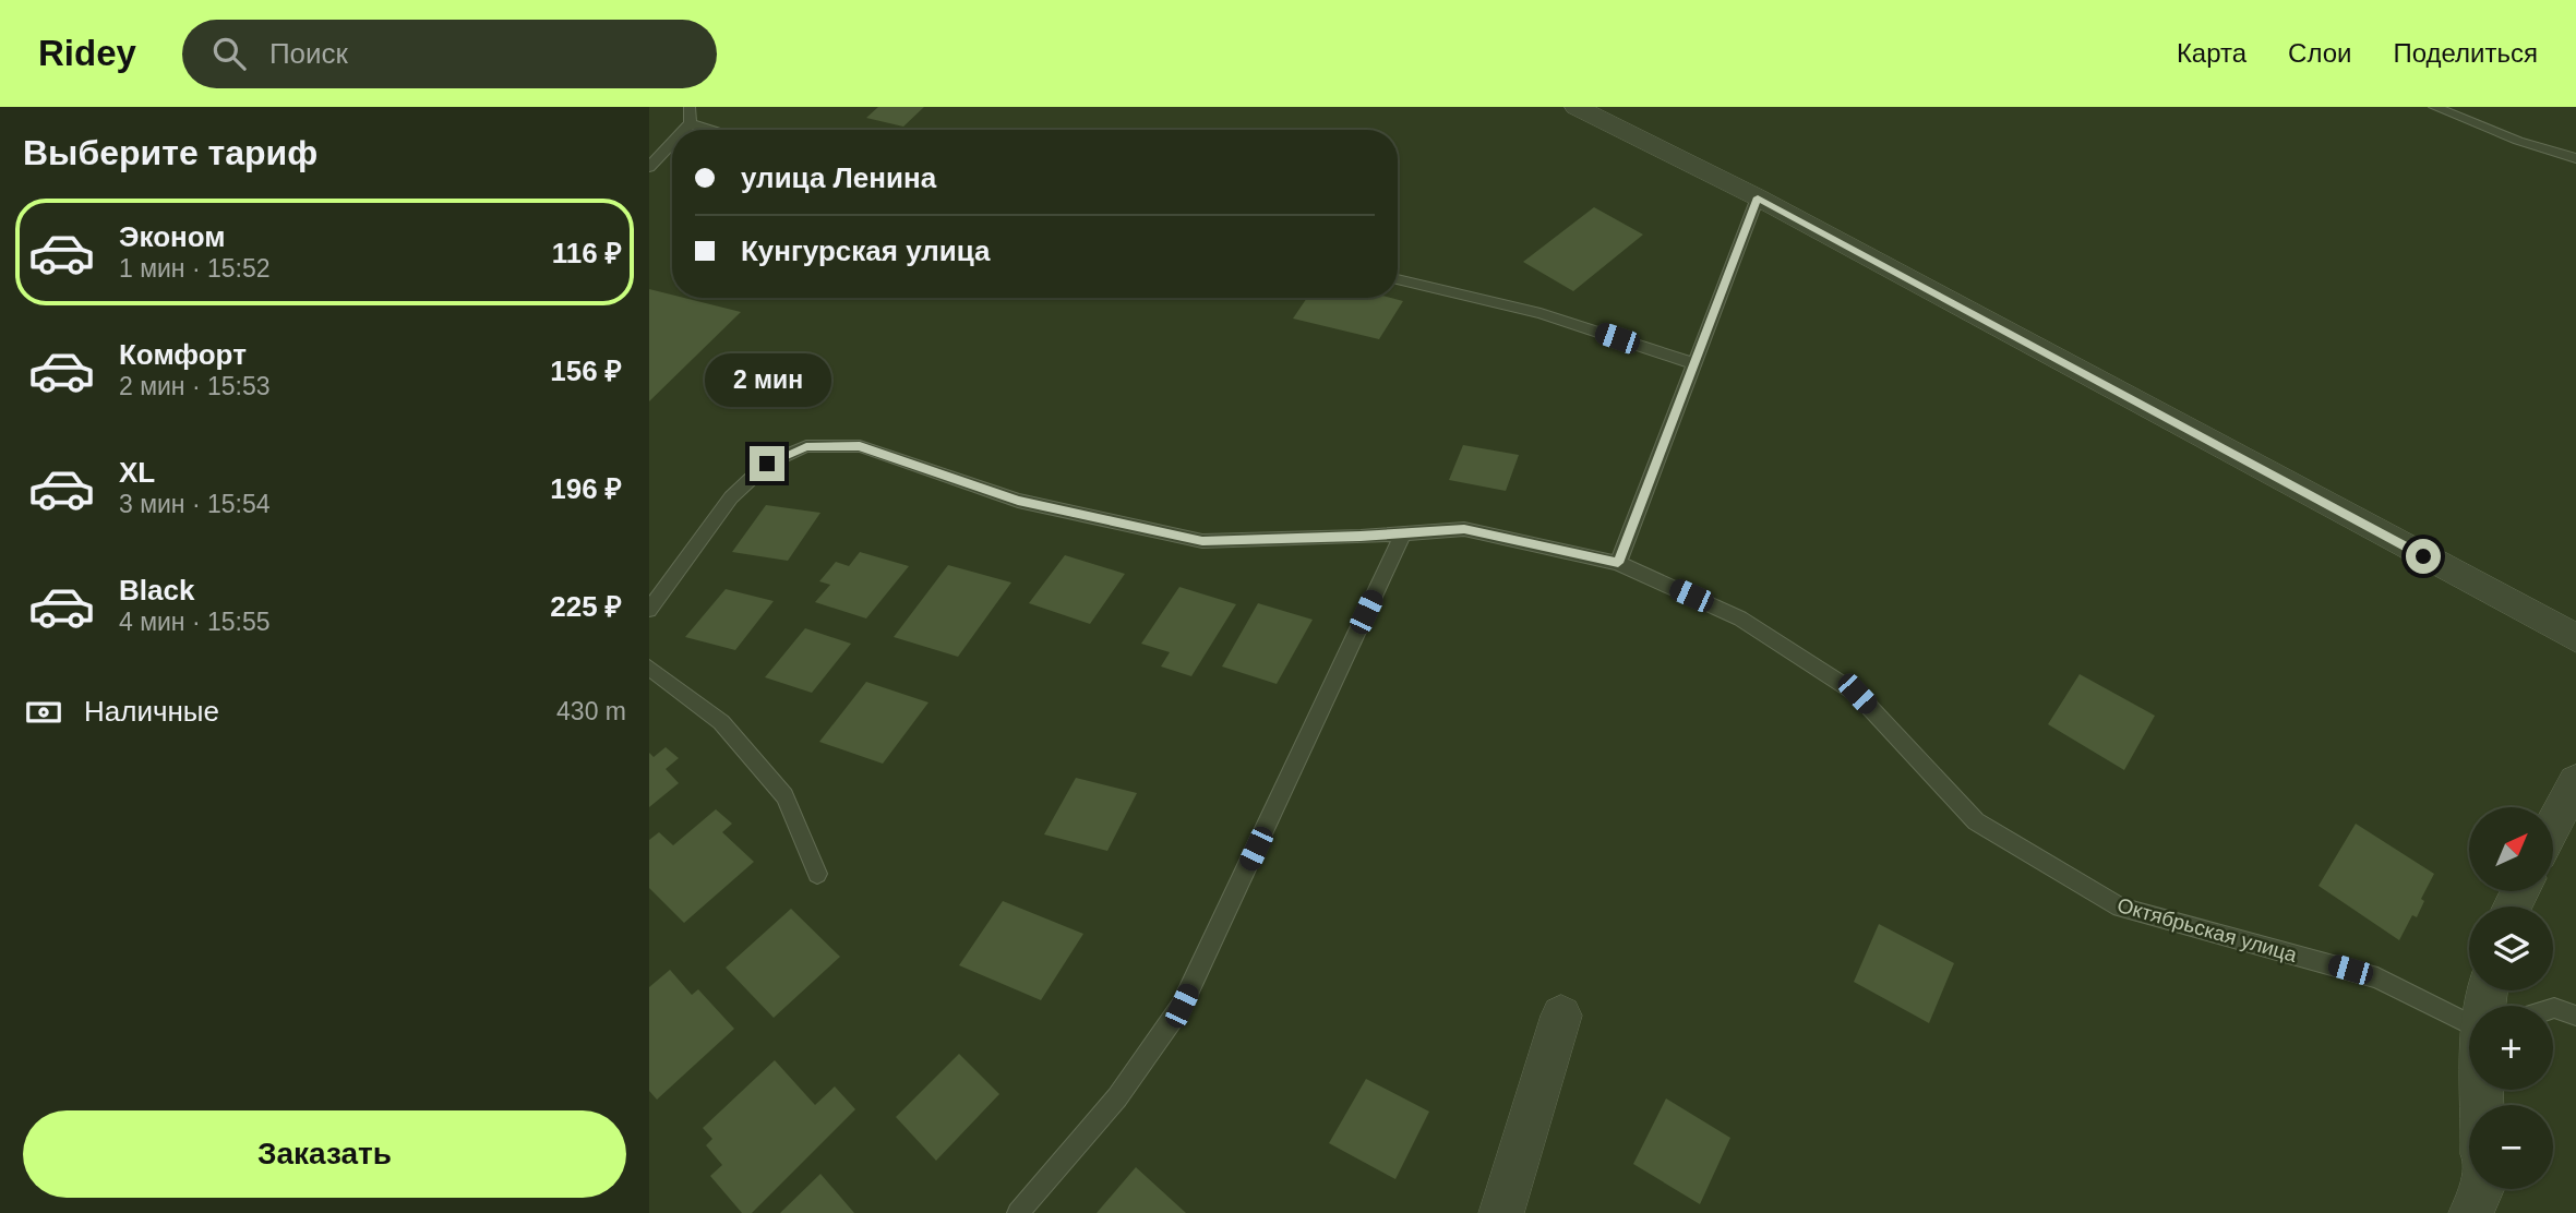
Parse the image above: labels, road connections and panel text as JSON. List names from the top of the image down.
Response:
{
  "streets": {
    "lane": ["Октябрьская улица"]
  },
  "north": "top right",
  "page": {
    "header": "Ridey",
    "search": "Поиск",
    "nav": ["Карта", "Слои", "Поделиться"],
    "heading": "Выберите тариф",
    "banner": ["улица Ленина", "Кунгурская улица"],
    "list": [
      {
        "name": "Эконом",
        "note": "1 мин · 15:52",
        "value": "116 ₽"
      },
      {
        "name": "Комфорт",
        "note": "2 мин · 15:53",
        "value": "156 ₽"
      },
      {
        "name": "XL",
        "note": "3 мин · 15:54",
        "value": "196 ₽"
      },
      {
        "name": "Black",
        "note": "4 мин · 15:55",
        "value": "225 ₽"
      }
    ],
    "bubble": "2 мин",
    "pay": ["Наличные", "430 m"],
    "map_buttons": ["+", "−"],
    "buttons": "Заказать"
  }
}
